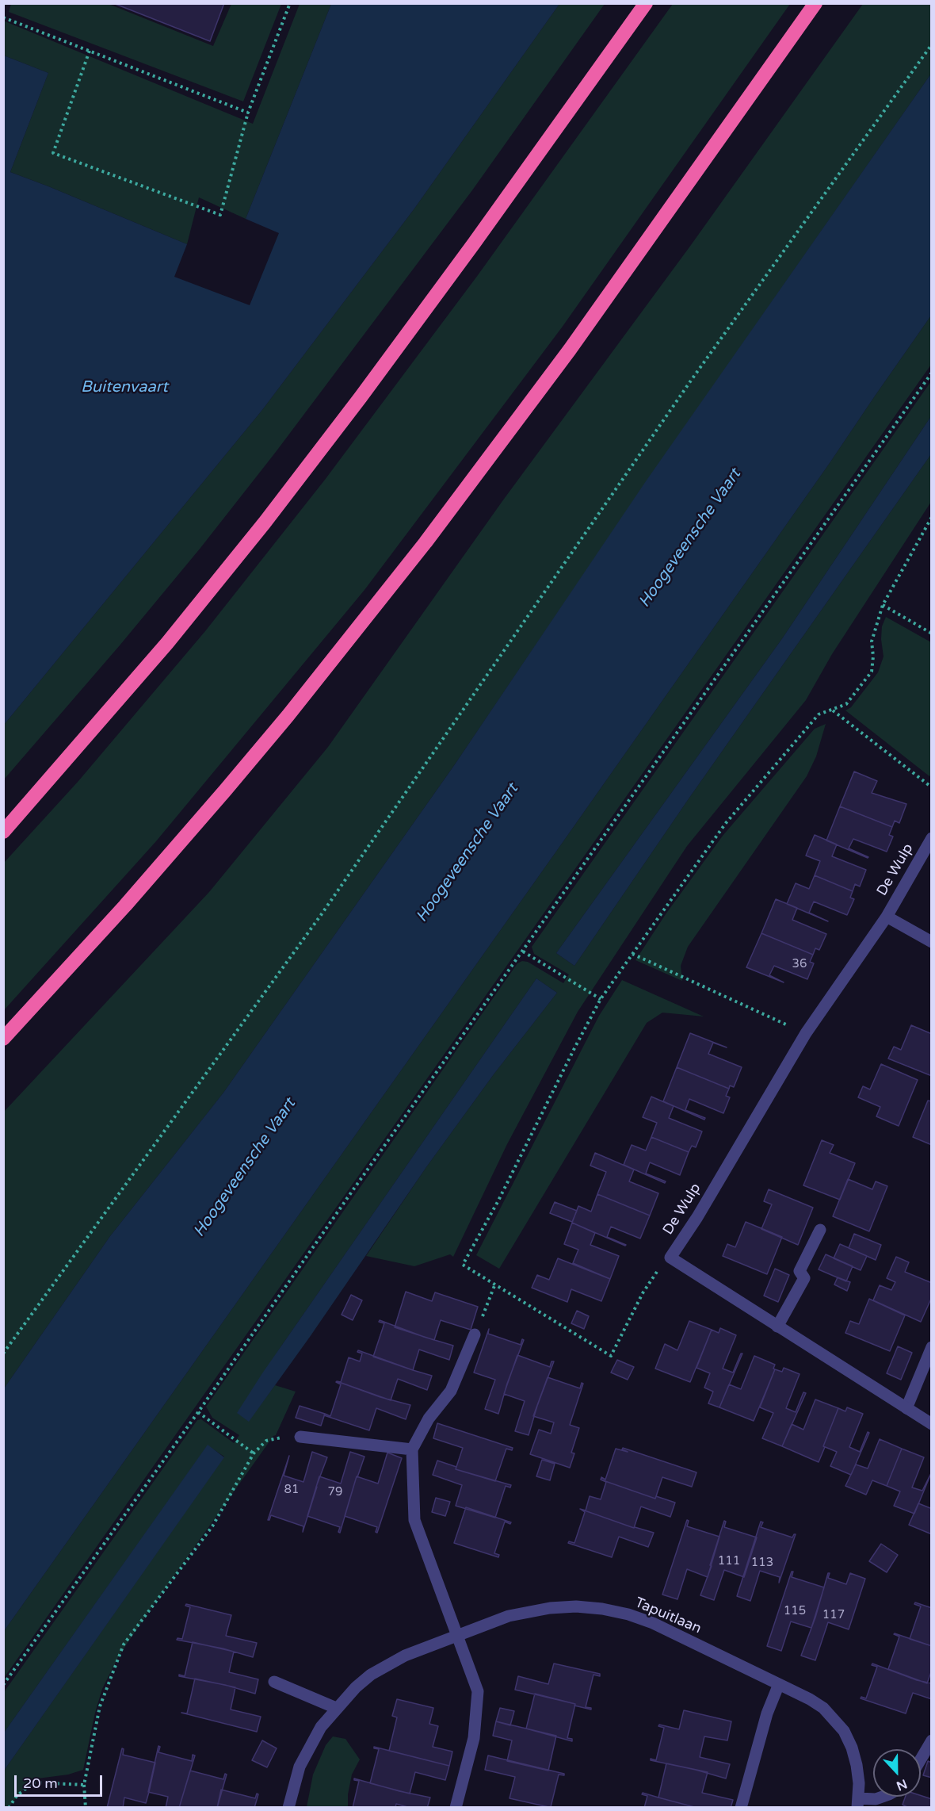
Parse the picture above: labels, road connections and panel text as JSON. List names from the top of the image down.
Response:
{
  "streets": {
    "street": ["De Wulp", "Tapuitlaan"]
  },
  "water": ["Buitenvaart", "Hoogeveensche Vaart"],
  "house_numbers": [
    "36",
    "81",
    "79",
    "111",
    "113",
    "115",
    "117"
  ],
  "scale_bar": "20 m",
  "north": "bottom"
}
